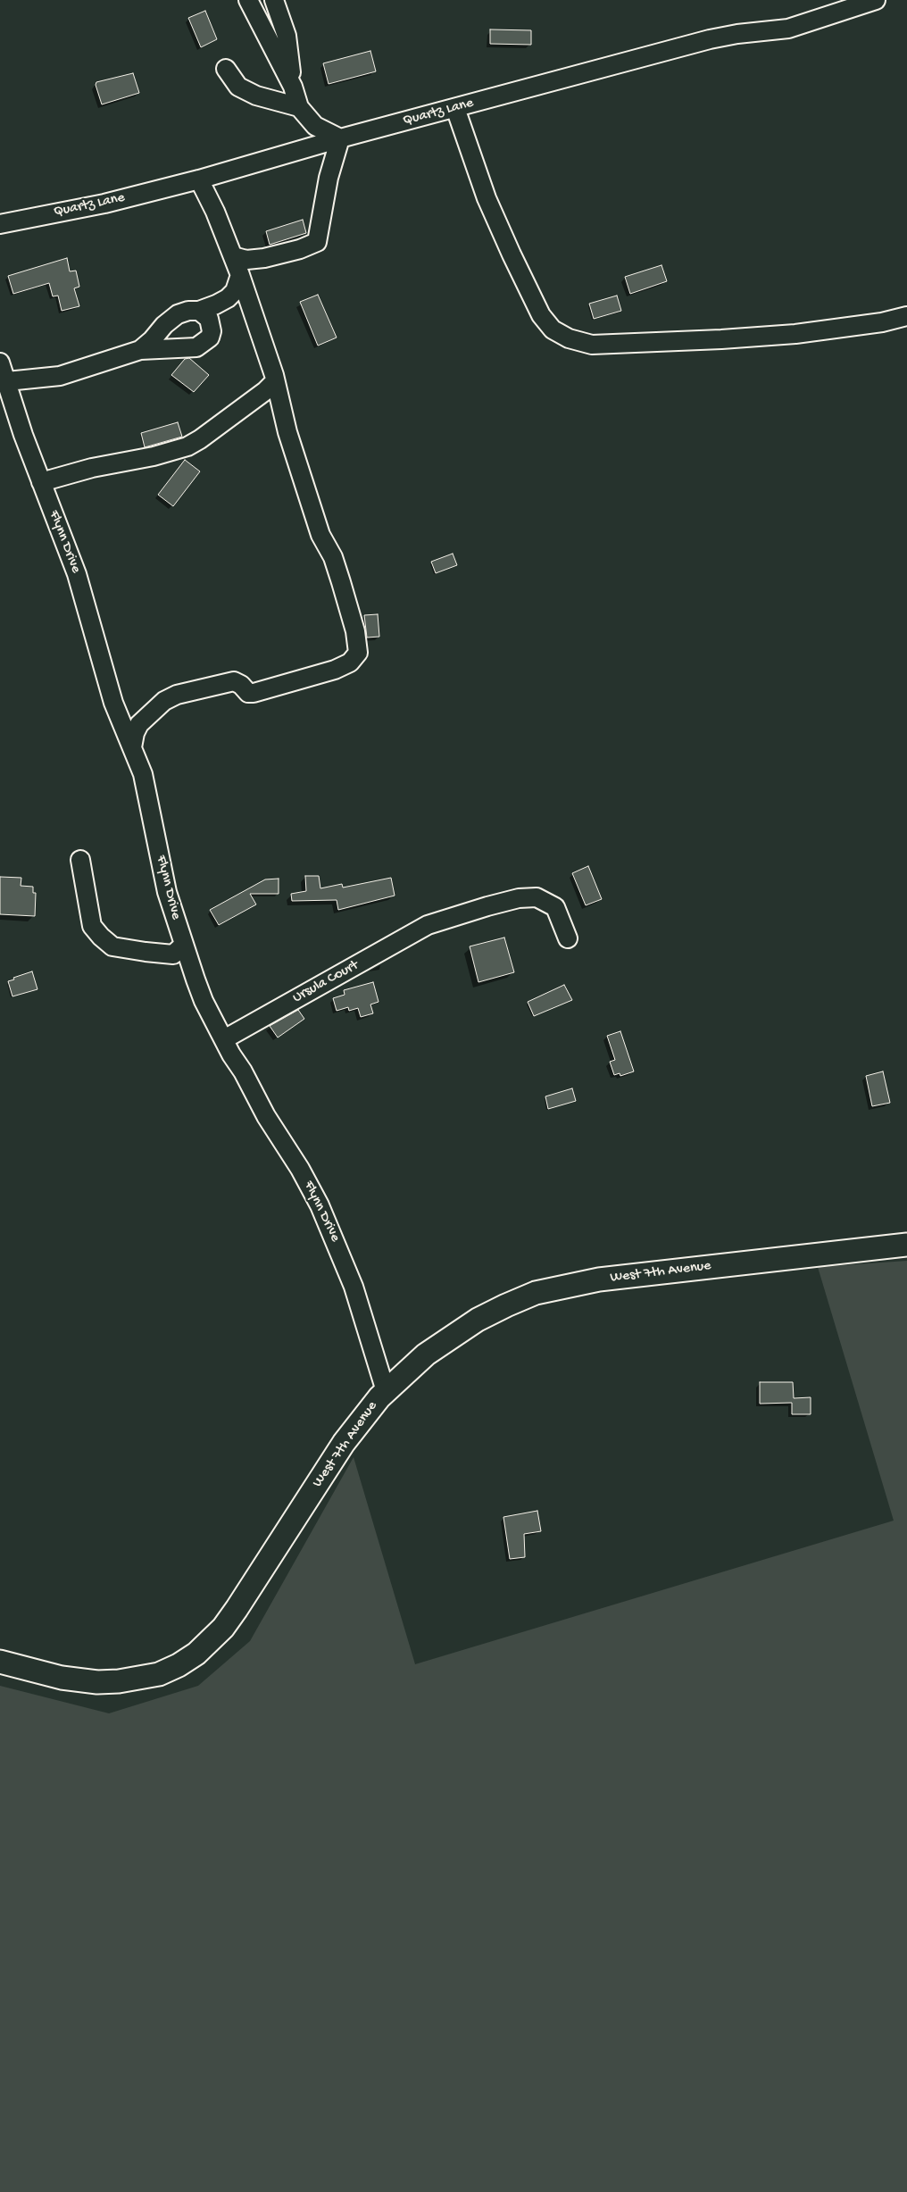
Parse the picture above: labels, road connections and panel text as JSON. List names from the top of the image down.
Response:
{
  "streets": {
    "main road": ["West 7th Avenue"],
    "street": ["Quartz Lane", "Flynn Drive", "Ursula Court"]
  },
  "crossings": [
    ["Flynn Drive", "Ursula Court"],
    ["Flynn Drive", "West 7th Avenue"]
  ]
}
